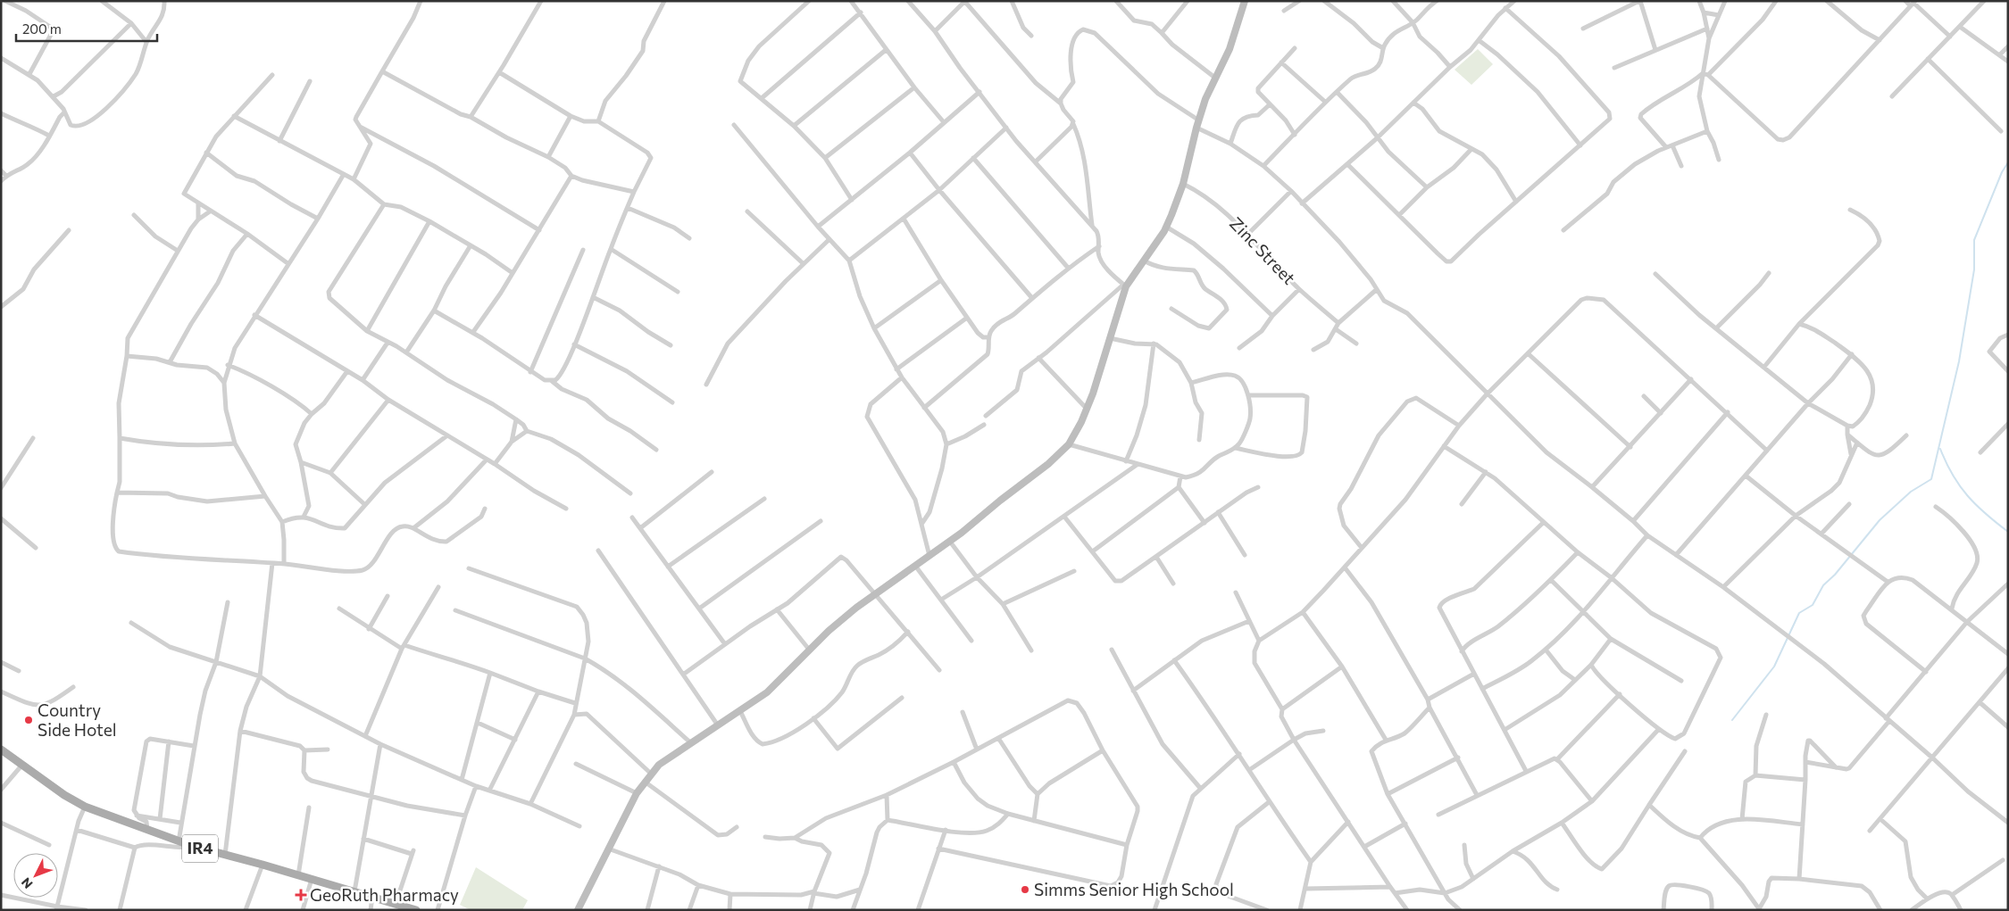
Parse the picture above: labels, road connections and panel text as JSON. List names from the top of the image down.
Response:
{
  "streets": {
    "main road": ["IR4"],
    "street": ["Zinc Street"]
  },
  "places": {
    "other": ["Country Side Hotel", "Simms Senior High School"],
    "health": ["GeoRuth Pharmacy"]
  },
  "scale_bar": "200 m",
  "north": "bottom left"
}
